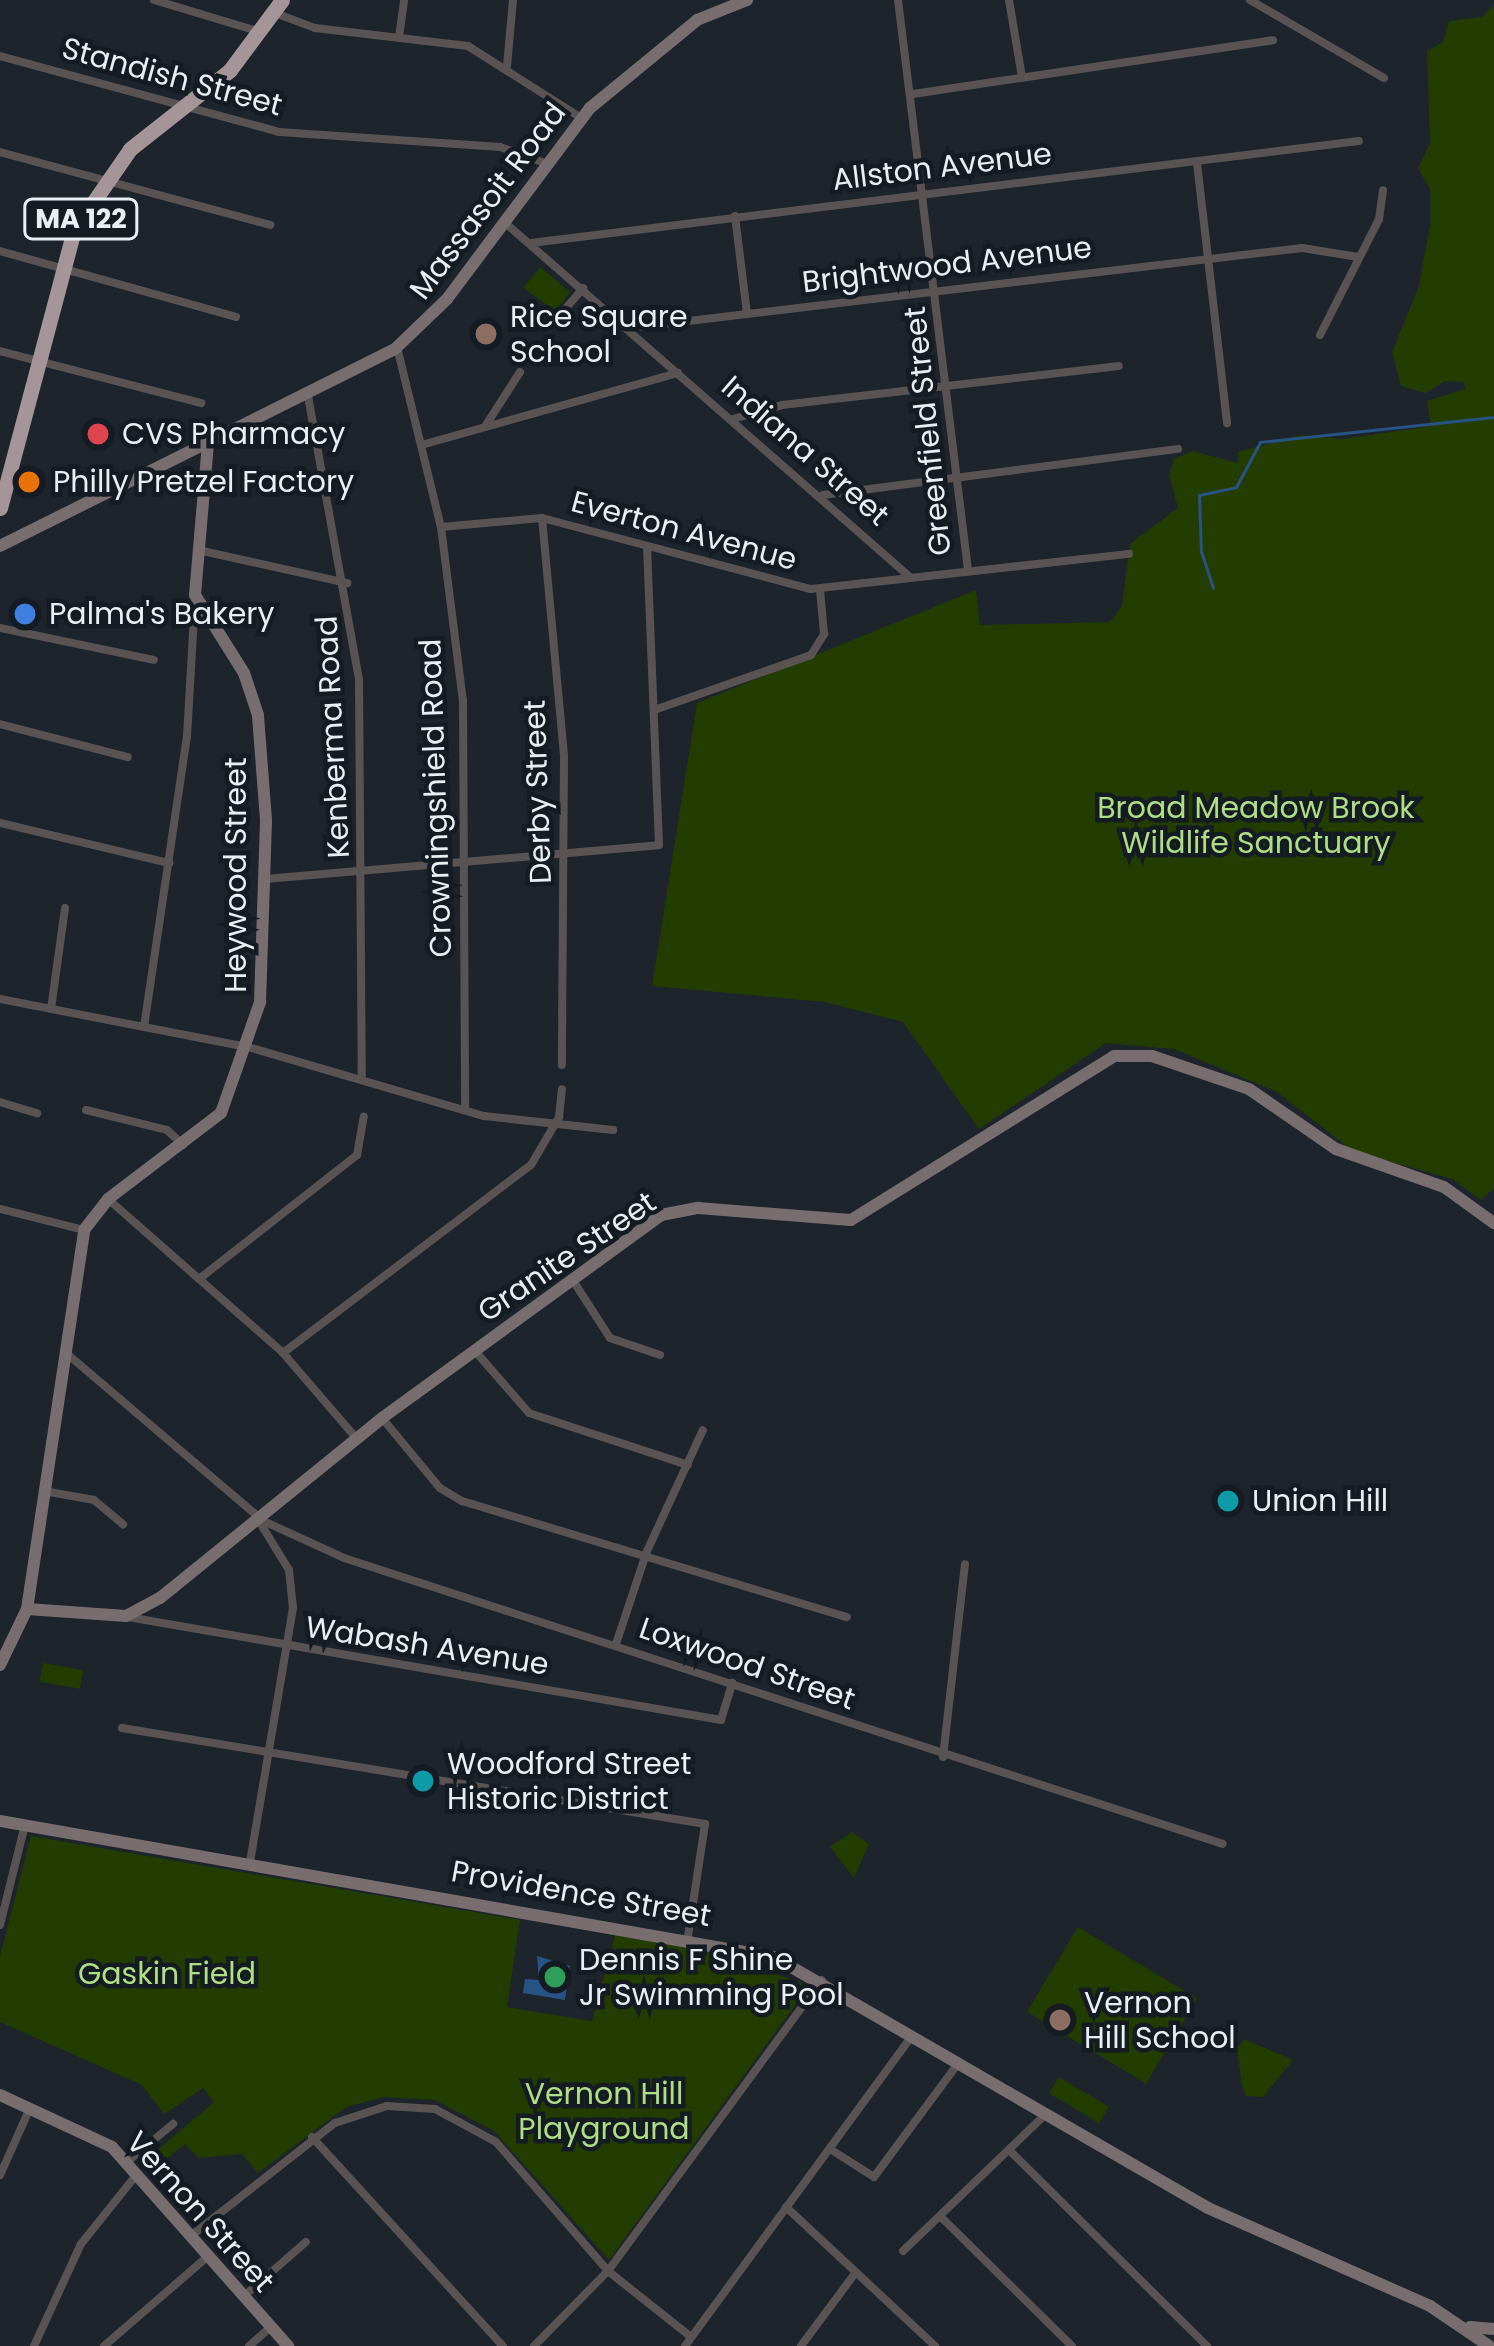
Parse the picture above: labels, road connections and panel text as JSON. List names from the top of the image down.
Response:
{
  "streets": {
    "highway": ["MA 122"],
    "street": [
      "Standish Street",
      "Allston Avenue",
      "Massasoit Road",
      "Brightwood Avenue",
      "Greenfield Street",
      "Indiana Street",
      "Everton Avenue",
      "Kenberma Road",
      "Derby Street",
      "Crowningshield Road",
      "Heywood Street",
      "Granite Street",
      "Wabash Avenue",
      "Loxwood Street",
      "Providence Street",
      "Vernon Street"
    ]
  },
  "crossings": [
    ["Standish Street", "Massasoit Road"],
    ["Standish Street", "MA 122"],
    ["Allston Avenue", "Greenfield Street"],
    ["Allston Avenue", "Indiana Street"],
    ["Massasoit Road", "Indiana Street"],
    ["Massasoit Road", "Kenberma Road"],
    ["Massasoit Road", "Crowningshield Road"],
    ["Brightwood Avenue", "Greenfield Street"],
    ["Brightwood Avenue", "Indiana Street"],
    ["Greenfield Street", "Everton Avenue"],
    ["Indiana Street", "Everton Avenue"],
    ["Everton Avenue", "Derby Street"],
    ["Everton Avenue", "Crowningshield Road"],
    ["Granite Street", "Wabash Avenue"],
    ["Granite Street", "Loxwood Street"],
    ["Wabash Avenue", "Loxwood Street"]
  ],
  "parks": ["Broad Meadow Brook Wildlife Sanctuary", "Gaskin Field", "Vernon Hill Playground"],
  "places": [
    "Rice Square School",
    "CVS Pharmacy",
    "Philly Pretzel Factory",
    "Palma's Bakery",
    "Union Hill",
    "Woodford Street Historic District",
    "Dennis F Shine Jr Swimming Pool",
    "Vernon Hill School"
  ]
}
